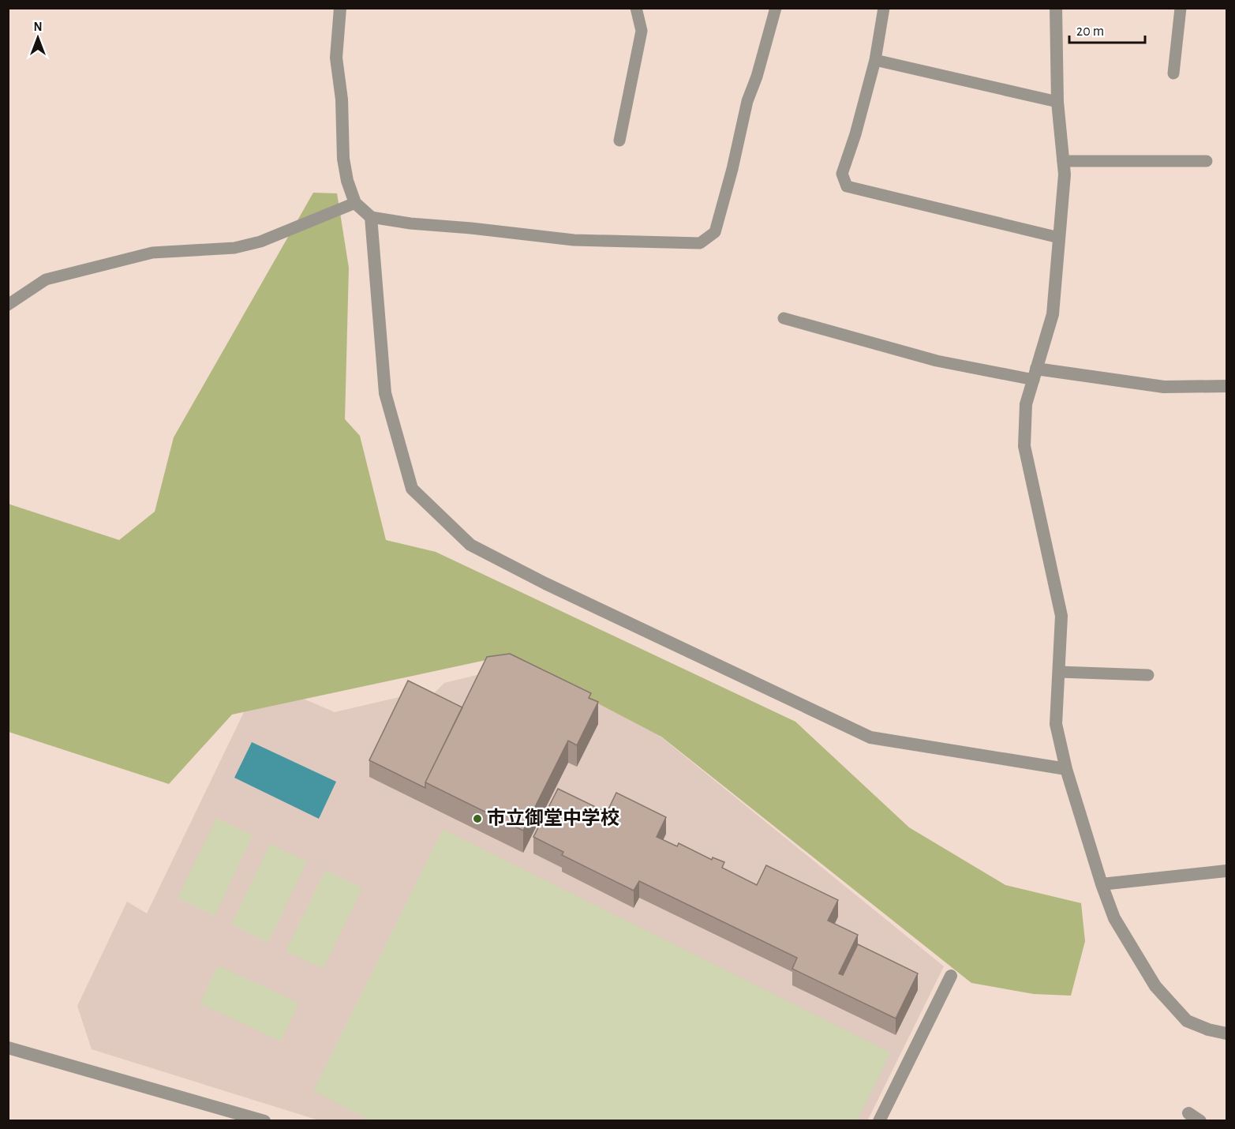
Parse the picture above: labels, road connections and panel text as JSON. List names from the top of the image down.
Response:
{
  "places": ["市立御堂中学校"],
  "scale_bar": "20 m",
  "north": "top"
}
